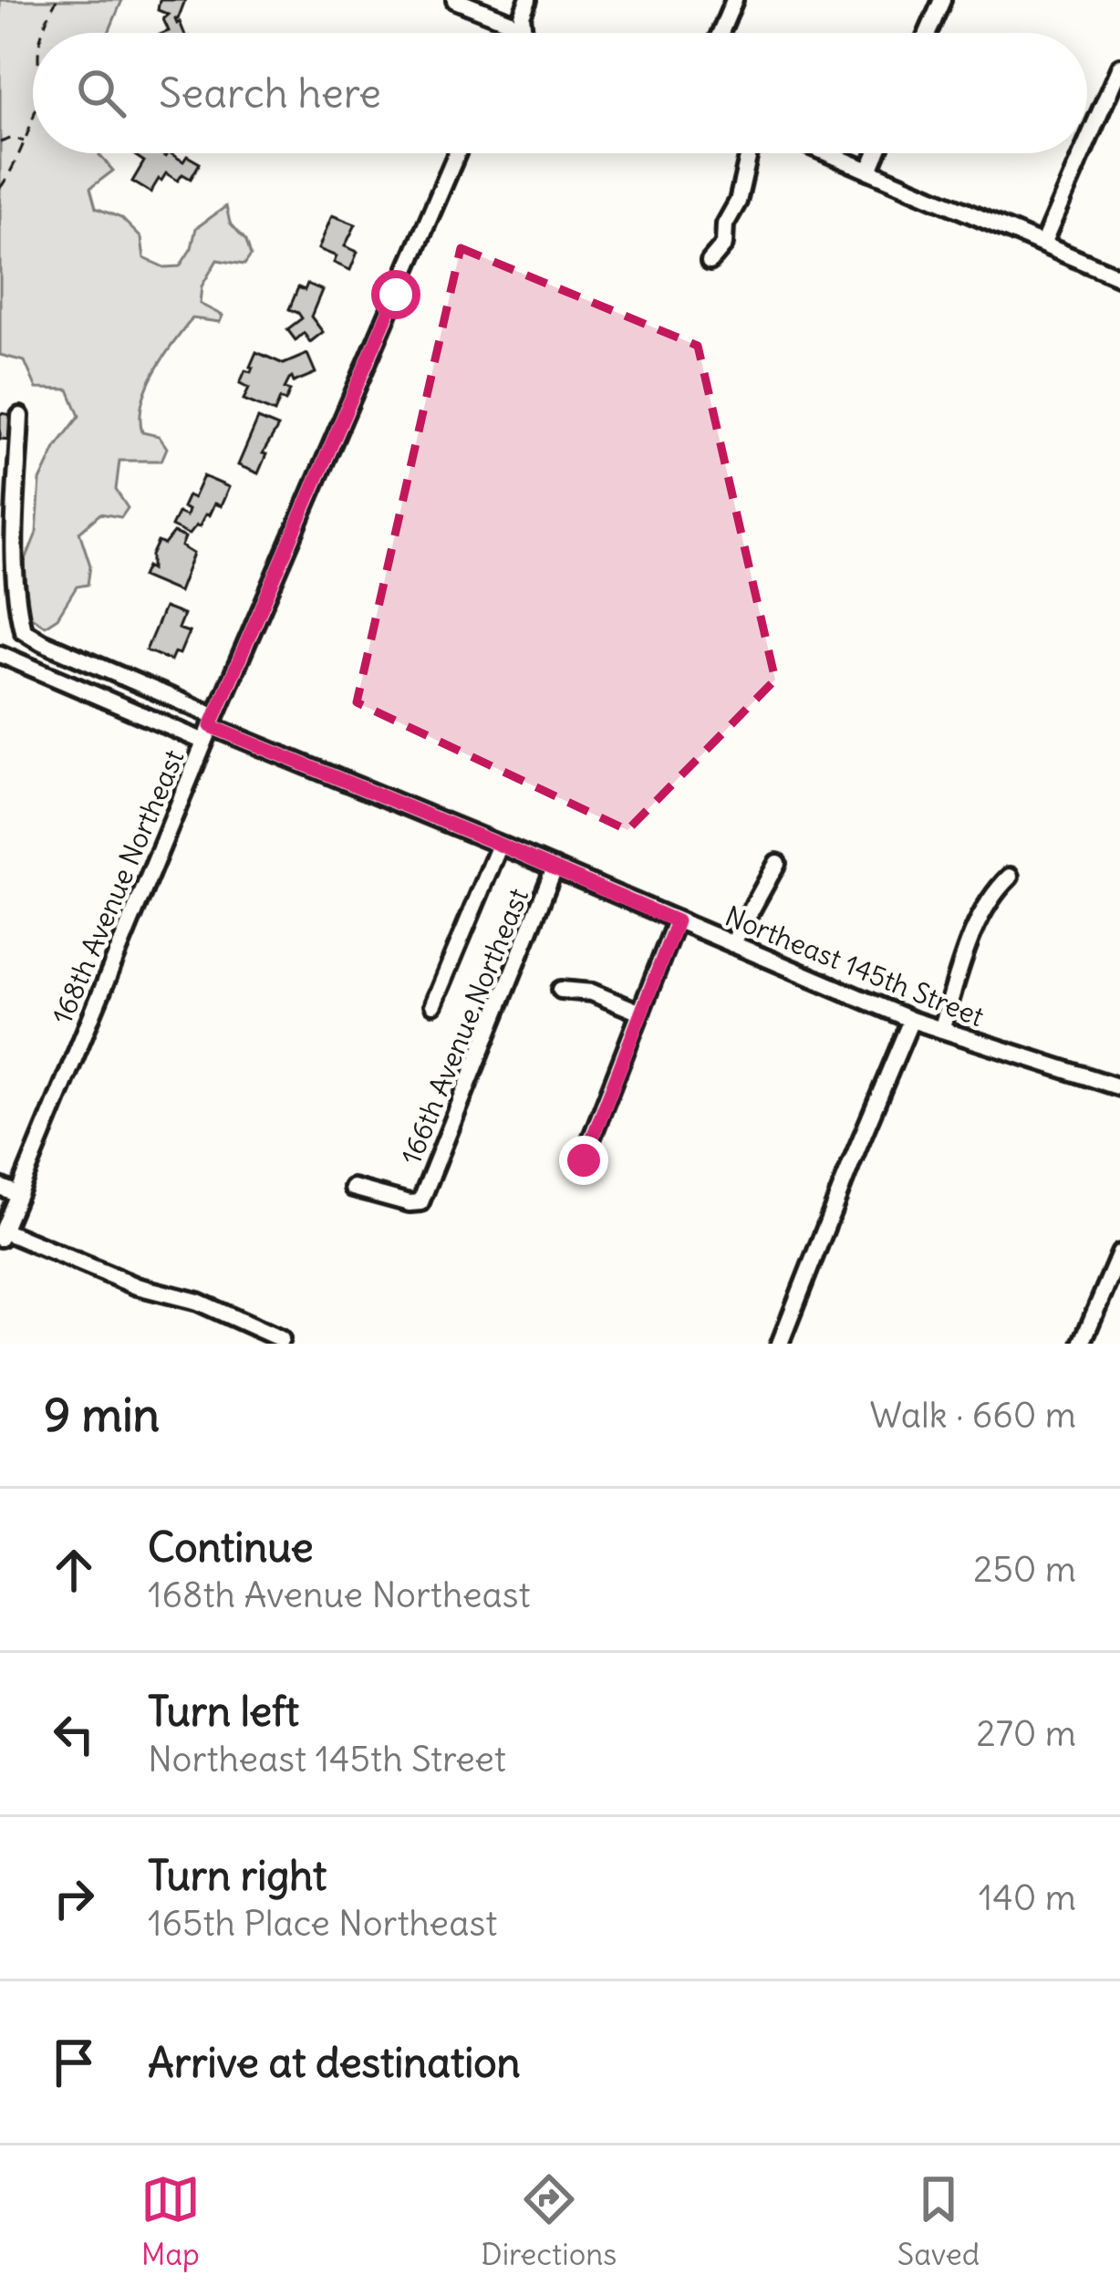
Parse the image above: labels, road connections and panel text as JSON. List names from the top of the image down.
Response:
{
  "streets": {
    "street": ["168th Avenue Northeast", "Northeast 145th Street", "166th Avenue Northeast"]
  },
  "crossings": [
    ["168th Avenue Northeast", "Northeast 145th Street"],
    ["Northeast 145th Street", "166th Avenue Northeast"]
  ],
  "page": {
    "search": "Search here",
    "heading": ["9 min", "Walk · 660 m"],
    "list": [
      ["Continue", "168th Avenue Northeast", "250 m"],
      ["Turn left", "Northeast 145th Street", "270 m"],
      ["Turn right", "165th Place Northeast", "140 m"],
      "Arrive at destination"
    ],
    "nav": ["Map", "Directions", "Saved"]
  }
}
